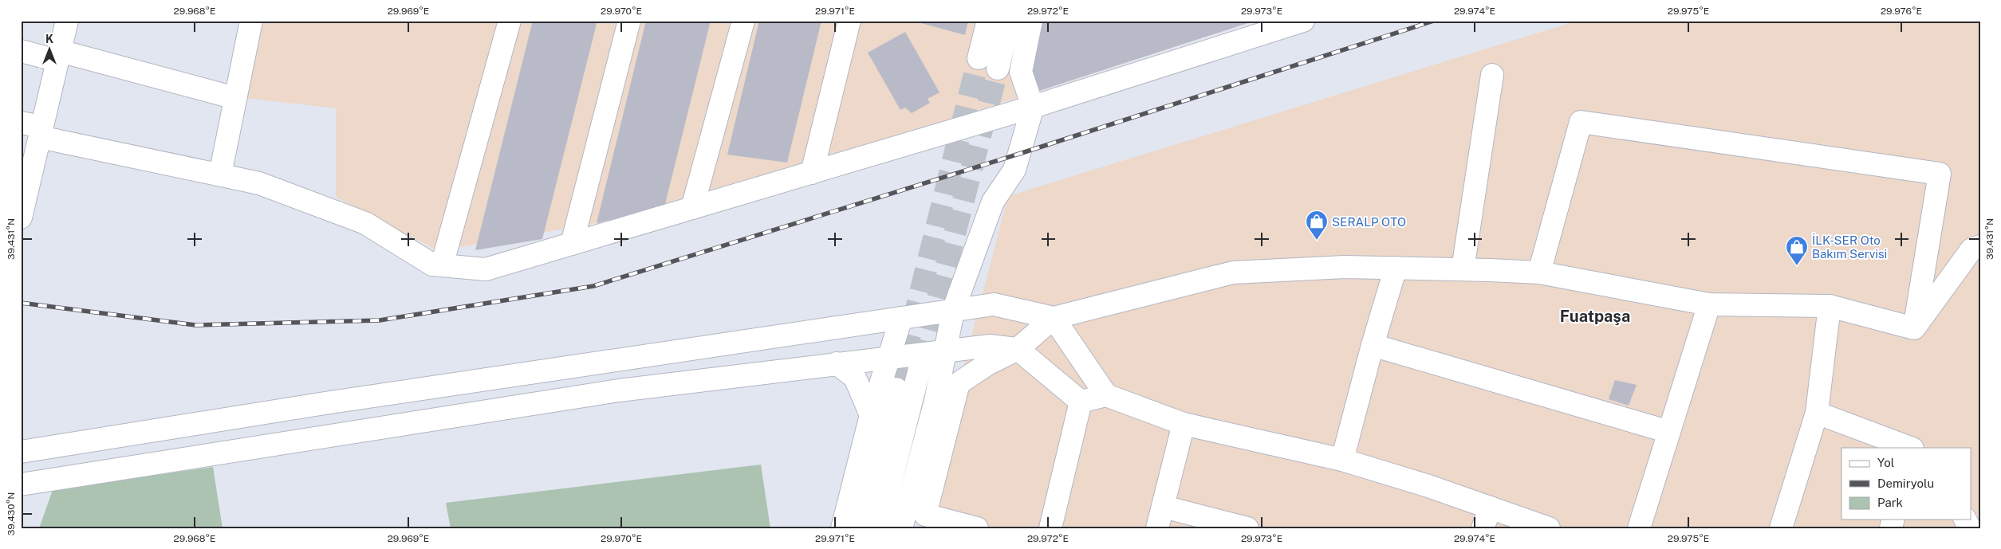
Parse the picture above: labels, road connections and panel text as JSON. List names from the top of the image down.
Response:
{
  "districts": ["Fuatpaşa"],
  "places": {
    "shop": ["SERALP OTO", "İLK-SER Oto Bakım Servisi"]
  },
  "legend": ["Yol", "Demiryolu", "Park"],
  "north": "top",
  "coordinates": [
    "29.968°E",
    "29.969°E",
    "29.970°E",
    "29.971°E",
    "29.972°E",
    "29.973°E",
    "29.974°E",
    "29.975°E",
    "29.976°E",
    "39.431°N",
    "39.430°N"
  ]
}
